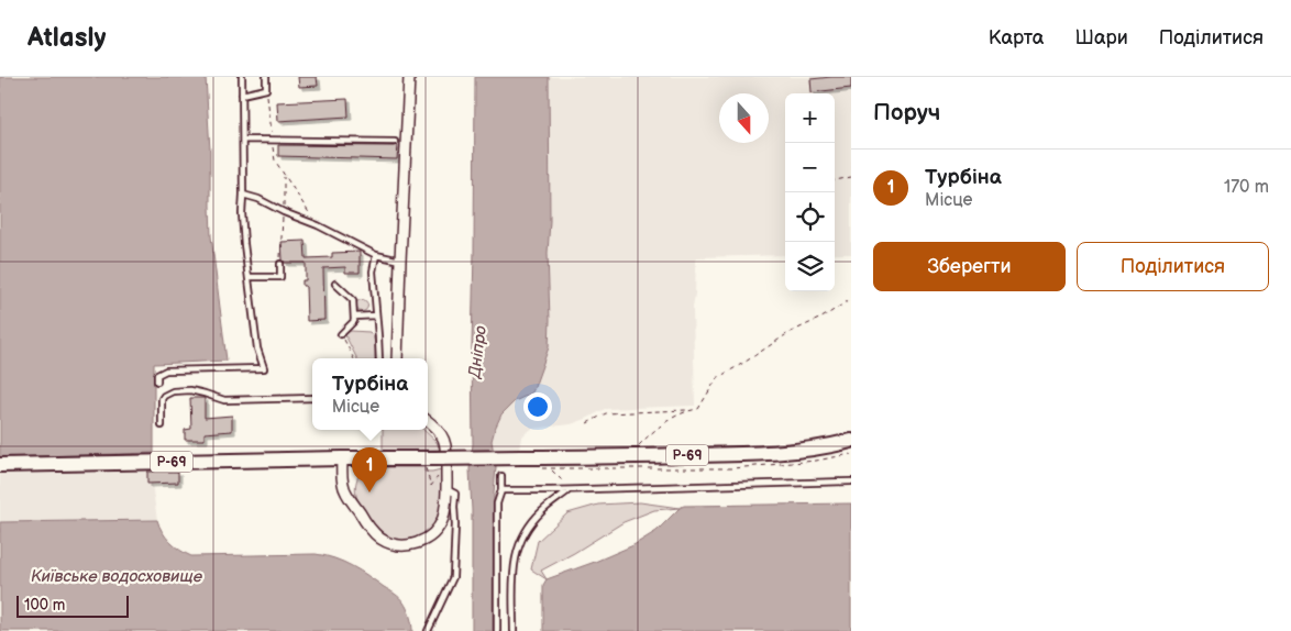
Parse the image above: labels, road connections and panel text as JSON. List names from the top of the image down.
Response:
{
  "streets": {
    "main road": ["Р-69"]
  },
  "water": ["Дніпро", "Київське водосховище"],
  "scale_bar": "100 m",
  "north": "bottom",
  "page": {
    "header": "Atlasly",
    "nav": ["Карта", "Шари", "Поділитися"],
    "heading": "Поруч",
    "map_buttons": ["+", "−"],
    "list": [
      {
        "mark": "1",
        "name": "Турбіна",
        "note": "Місце",
        "value": "170 m"
      }
    ],
    "buttons": ["Зберегти", "Поділитися"],
    "popup": ["Турбіна", "Місце"],
    "pins": "1",
    "scale": "100 m"
  }
}
